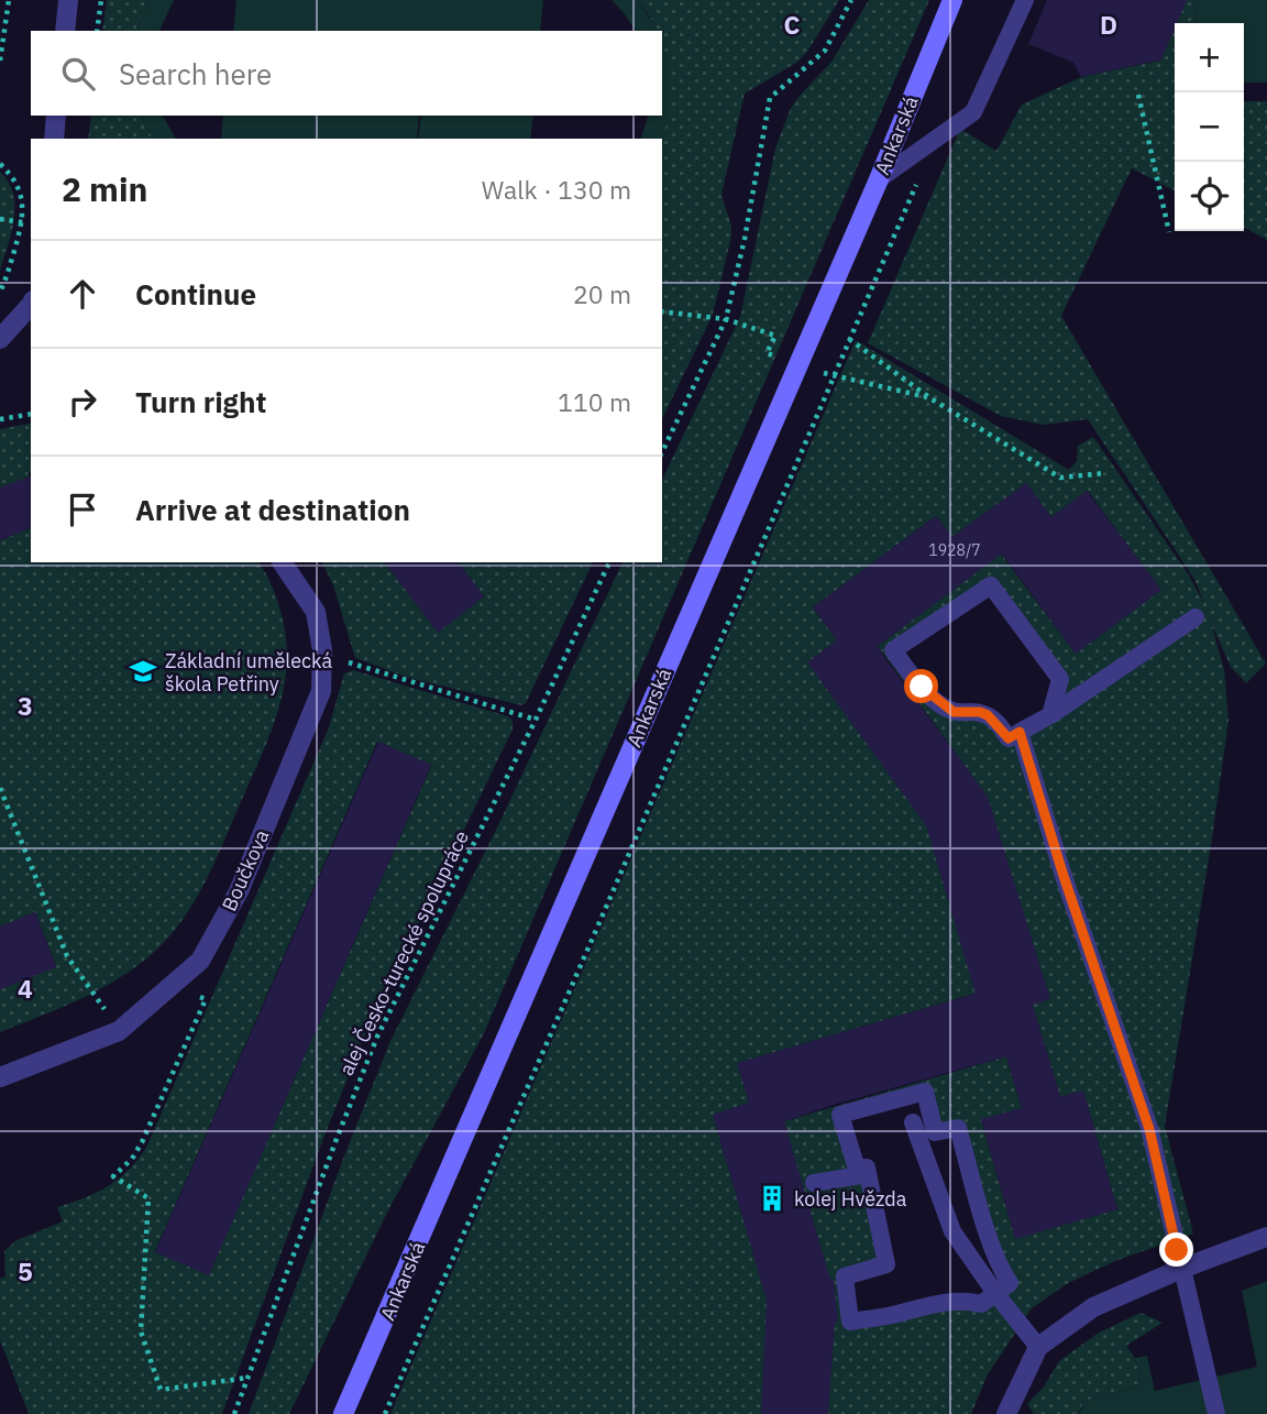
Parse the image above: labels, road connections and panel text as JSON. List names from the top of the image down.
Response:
{
  "streets": {
    "street": ["Ankarská", "Boučkova"],
    "path": ["alej Česko-turecké spolupráce"]
  },
  "places": {
    "school or university": ["Základní umělecká škola Petřiny"],
    "building": ["kolej Hvězda"]
  },
  "house_numbers": ["1928/7"],
  "page": {
    "map_buttons": ["+", "−"],
    "search": "Search here",
    "heading": ["2 min", "Walk · 130 m"],
    "list": [
      ["Continue", "20 m"],
      ["Turn right", "110 m"],
      "Arrive at destination"
    ]
  },
  "grid": {
    "columns": ["C", "D"],
    "rows": ["3", "4", "5"]
  }
}
